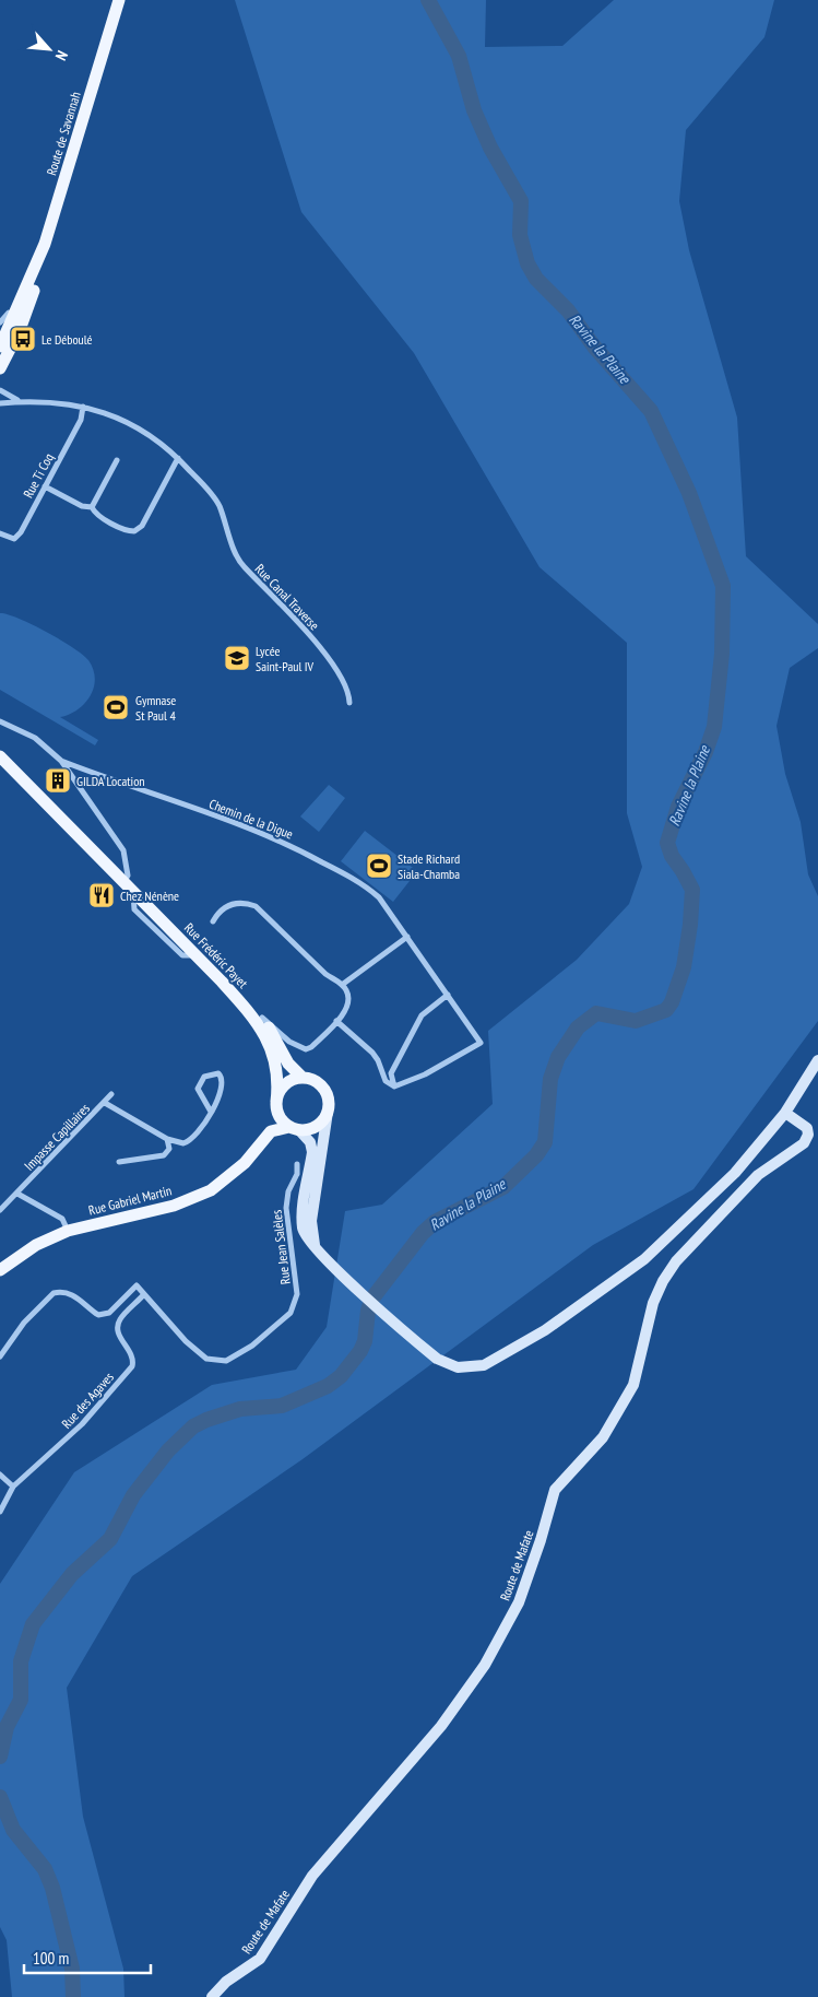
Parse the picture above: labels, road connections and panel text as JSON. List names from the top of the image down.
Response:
{
  "streets": {
    "main road": [
      "Route de Savannah",
      "Rue Frédéric Payet",
      "Rue Gabriel Martin",
      "Route de Mafate"
    ],
    "street": [
      "Rue Ti Coq",
      "Rue Canal Traverse",
      "Chemin de la Digue",
      "Impasse Capillaires",
      "Rue Jean Salèles",
      "Rue des Agaves"
    ]
  },
  "crossings": [
    ["Rue Ti Coq", "Rue Canal Traverse"],
    ["Chemin de la Digue", "Rue Frédéric Payet"],
    ["Rue Frédéric Payet", "Rue Gabriel Martin"],
    ["Rue Jean Salèles", "Rue des Agaves"]
  ],
  "water": ["Ravine la Plaine"],
  "places": {
    "bus stop": ["Le Déboulé"],
    "school or university": ["Lycée Saint-Paul IV"],
    "sports": ["Gymnase St Paul 4", "Stade Richard Siala-Chamba"],
    "building": ["GILDA Location"],
    "restaurant": ["Chez Nénène"]
  },
  "scale_bar": "100 m",
  "north": "bottom right"
}
